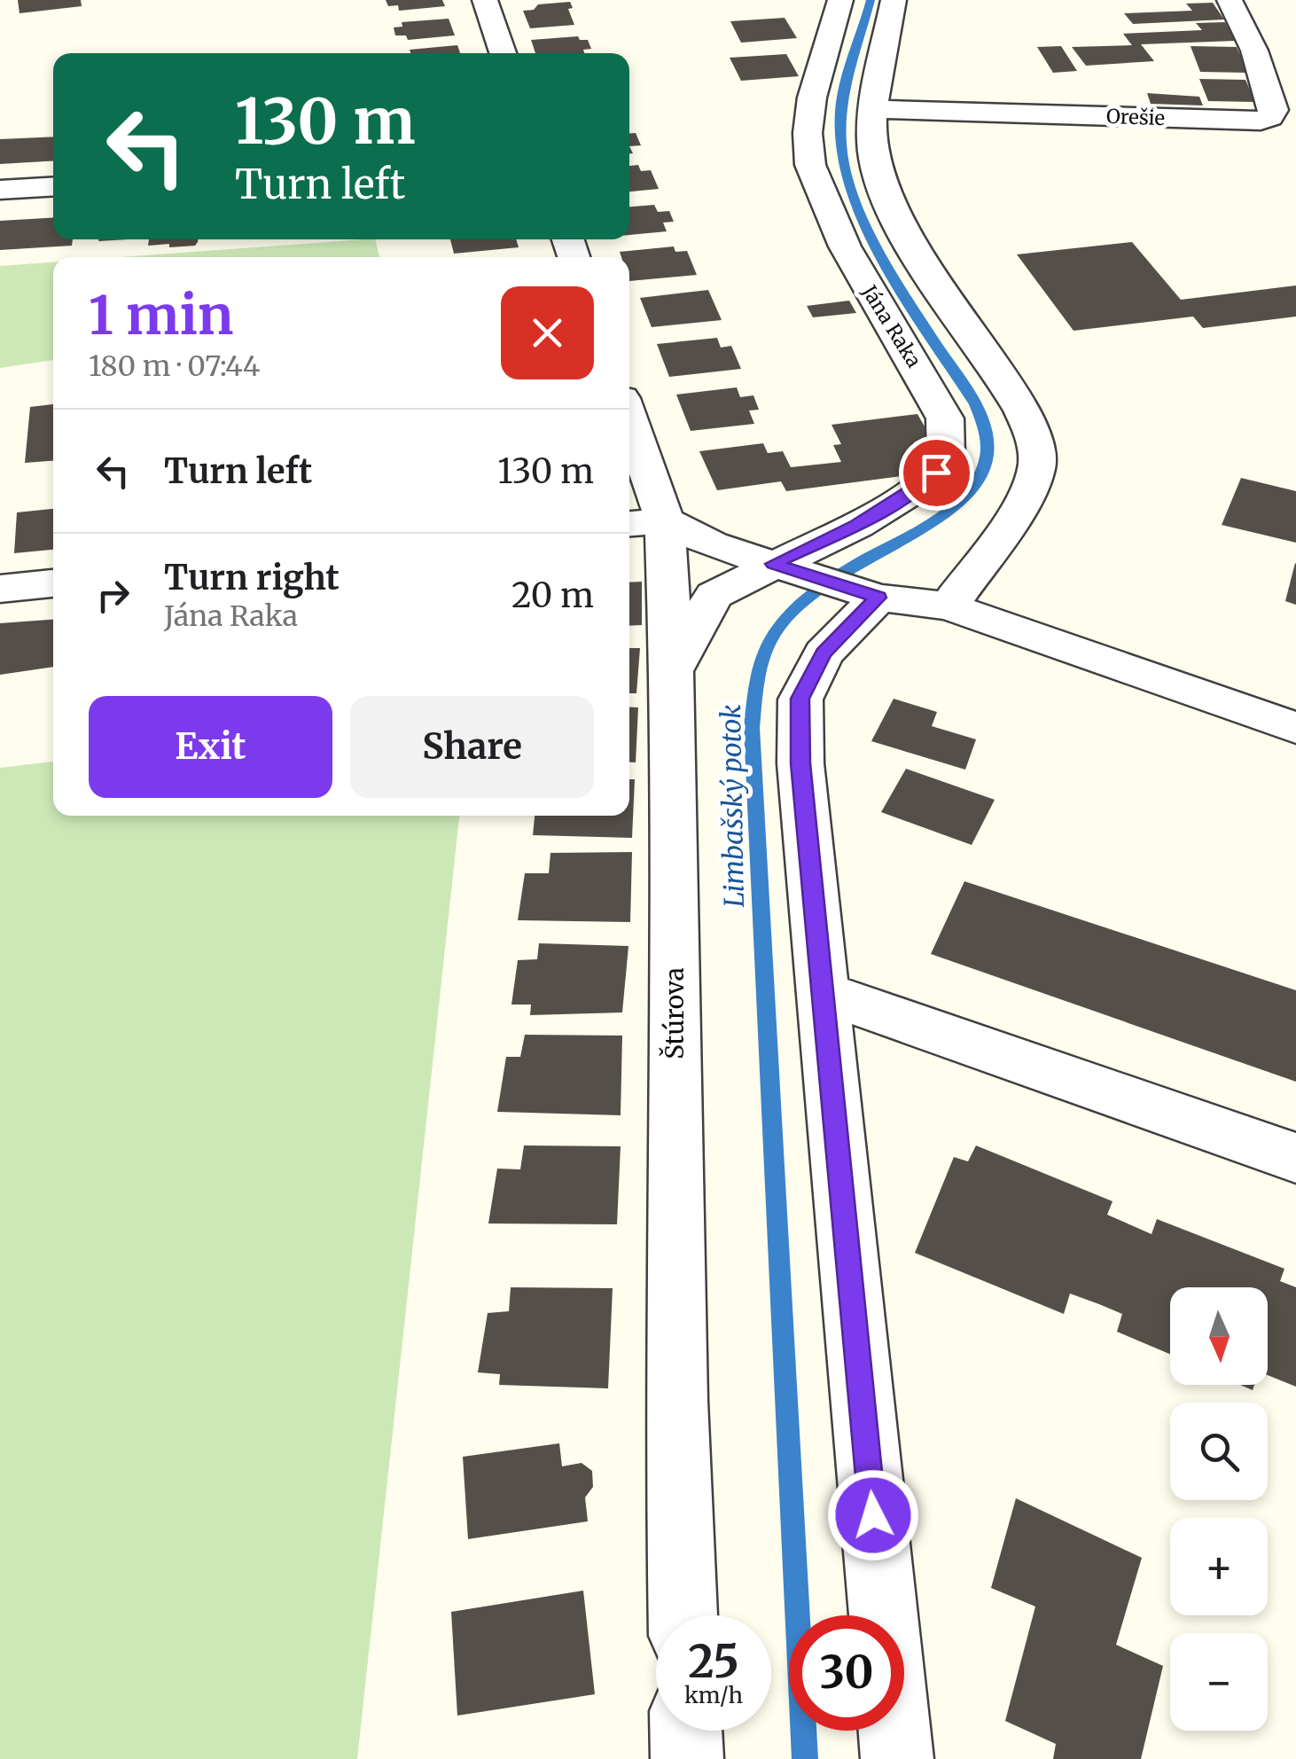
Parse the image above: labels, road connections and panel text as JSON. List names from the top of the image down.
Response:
{
  "streets": {
    "street": ["Orešie", "Jána Raka", "Štúrova"]
  },
  "crossings": [
    ["Jána Raka", "Štúrova"]
  ],
  "water": ["Limbašský potok"],
  "north": "bottom",
  "page": {
    "turn": ["130 m", "Turn left"],
    "heading": ["1 min", "180 m · 07:44"],
    "list": [
      {
        "name": "Turn left",
        "value": "130 m"
      },
      {
        "name": "Turn right",
        "note": "Jána Raka",
        "value": "20 m"
      }
    ],
    "buttons": ["Exit", "Share"],
    "map_buttons": ["+", "−"],
    "speed": "25 km/h",
    "limit": "30"
  }
}
